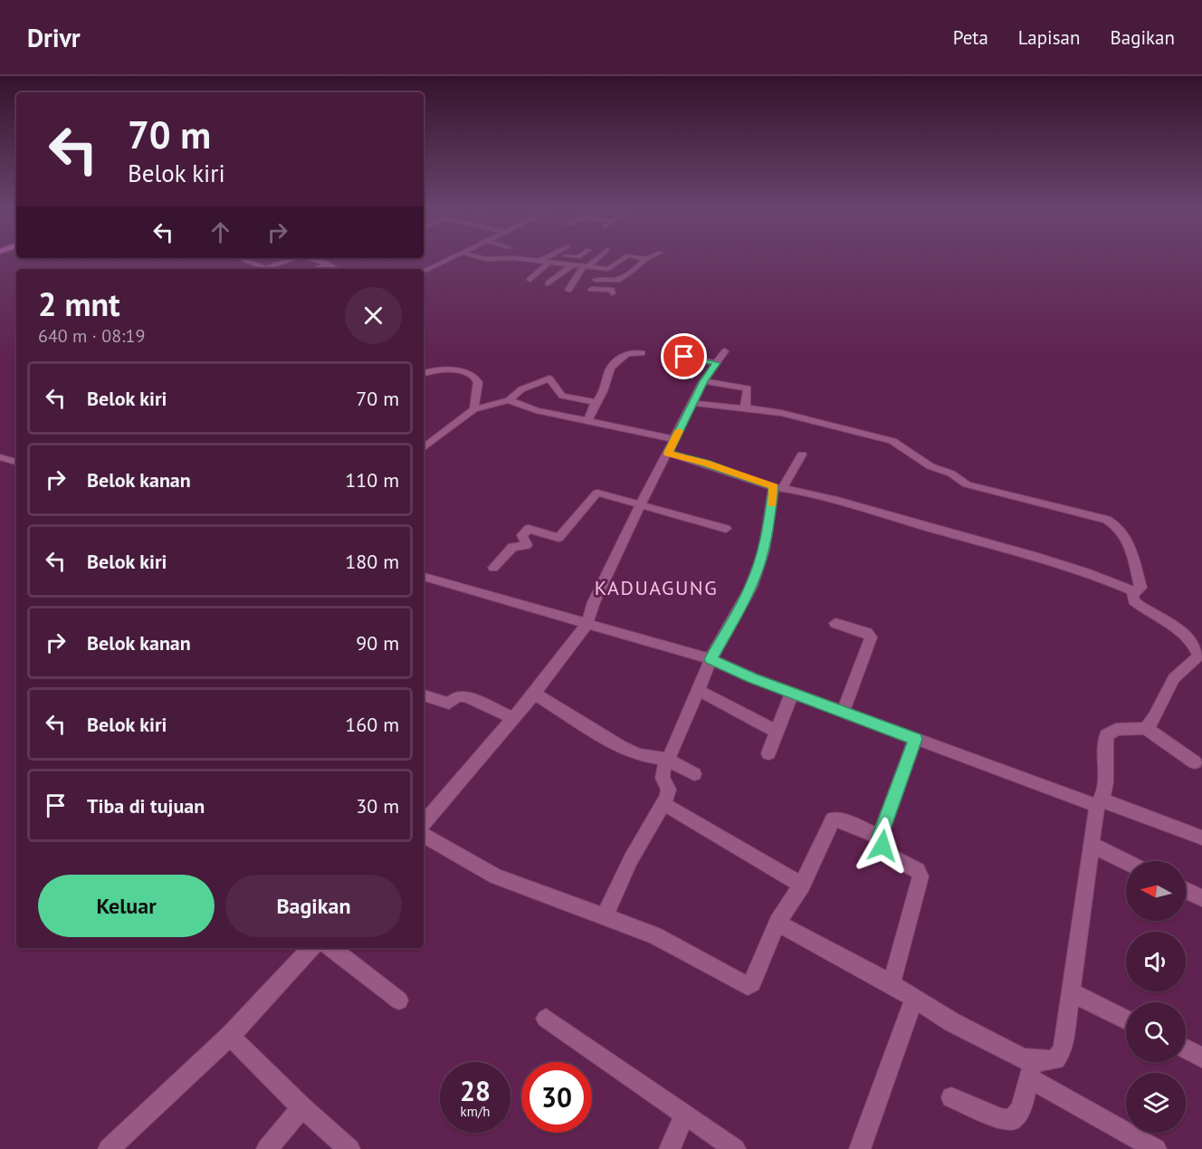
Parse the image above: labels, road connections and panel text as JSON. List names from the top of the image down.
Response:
{
  "districts": ["KADUAGUNG"],
  "north": "left",
  "page": {
    "header": "Drivr",
    "nav": ["Peta", "Lapisan", "Bagikan"],
    "turn": ["70 m", "Belok kiri"],
    "heading": ["2 mnt", "640 m · 08:19"],
    "list": [
      {
        "name": "Belok kiri",
        "value": "70 m"
      },
      {
        "name": "Belok kanan",
        "value": "110 m"
      },
      {
        "name": "Belok kiri",
        "value": "180 m"
      },
      {
        "name": "Belok kanan",
        "value": "90 m"
      },
      {
        "name": "Belok kiri",
        "value": "160 m"
      },
      {
        "name": "Tiba di tujuan",
        "value": "30 m"
      }
    ],
    "buttons": ["Keluar", "Bagikan"],
    "speed": "28 km/h",
    "limit": "30"
  }
}
